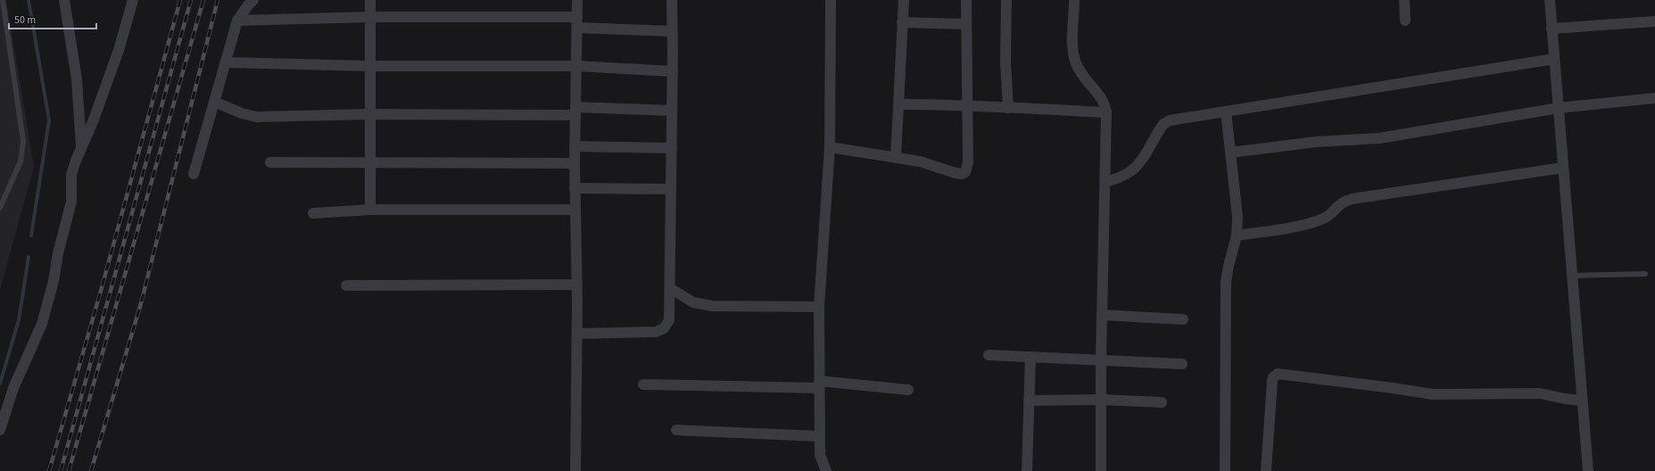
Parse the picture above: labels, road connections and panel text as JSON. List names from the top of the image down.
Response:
{
  "scale_bar": "50 m"
}
